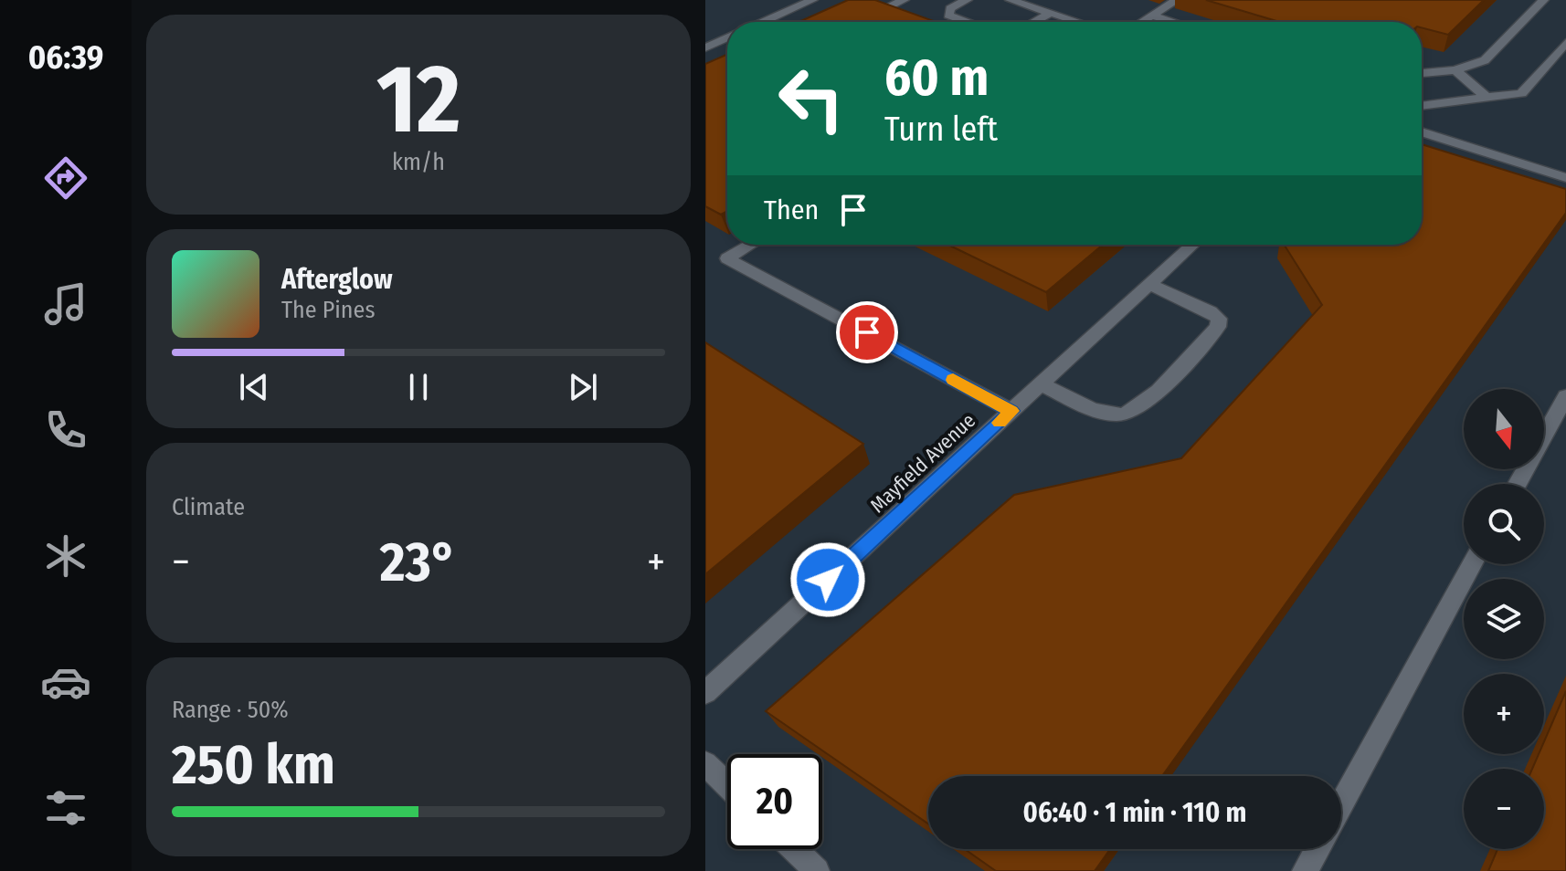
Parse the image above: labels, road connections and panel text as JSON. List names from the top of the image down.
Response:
{
  "streets": {
    "lane": ["Mayfield Avenue"]
  },
  "north": "bottom",
  "page": {
    "tabs": "06:39",
    "tile": [
      ["12", "km/h"],
      "Climate",
      ["Range · 50%", "250 km"]
    ],
    "turn": ["60 m", "Turn left"],
    "then": "Then",
    "song": ["Afterglow", "The Pines"],
    "map_buttons": ["+", "−"],
    "heat": ["−", "23°", "+"],
    "limit": "20",
    "trip": "06:40 · 1 min · 110 m"
  }
}
